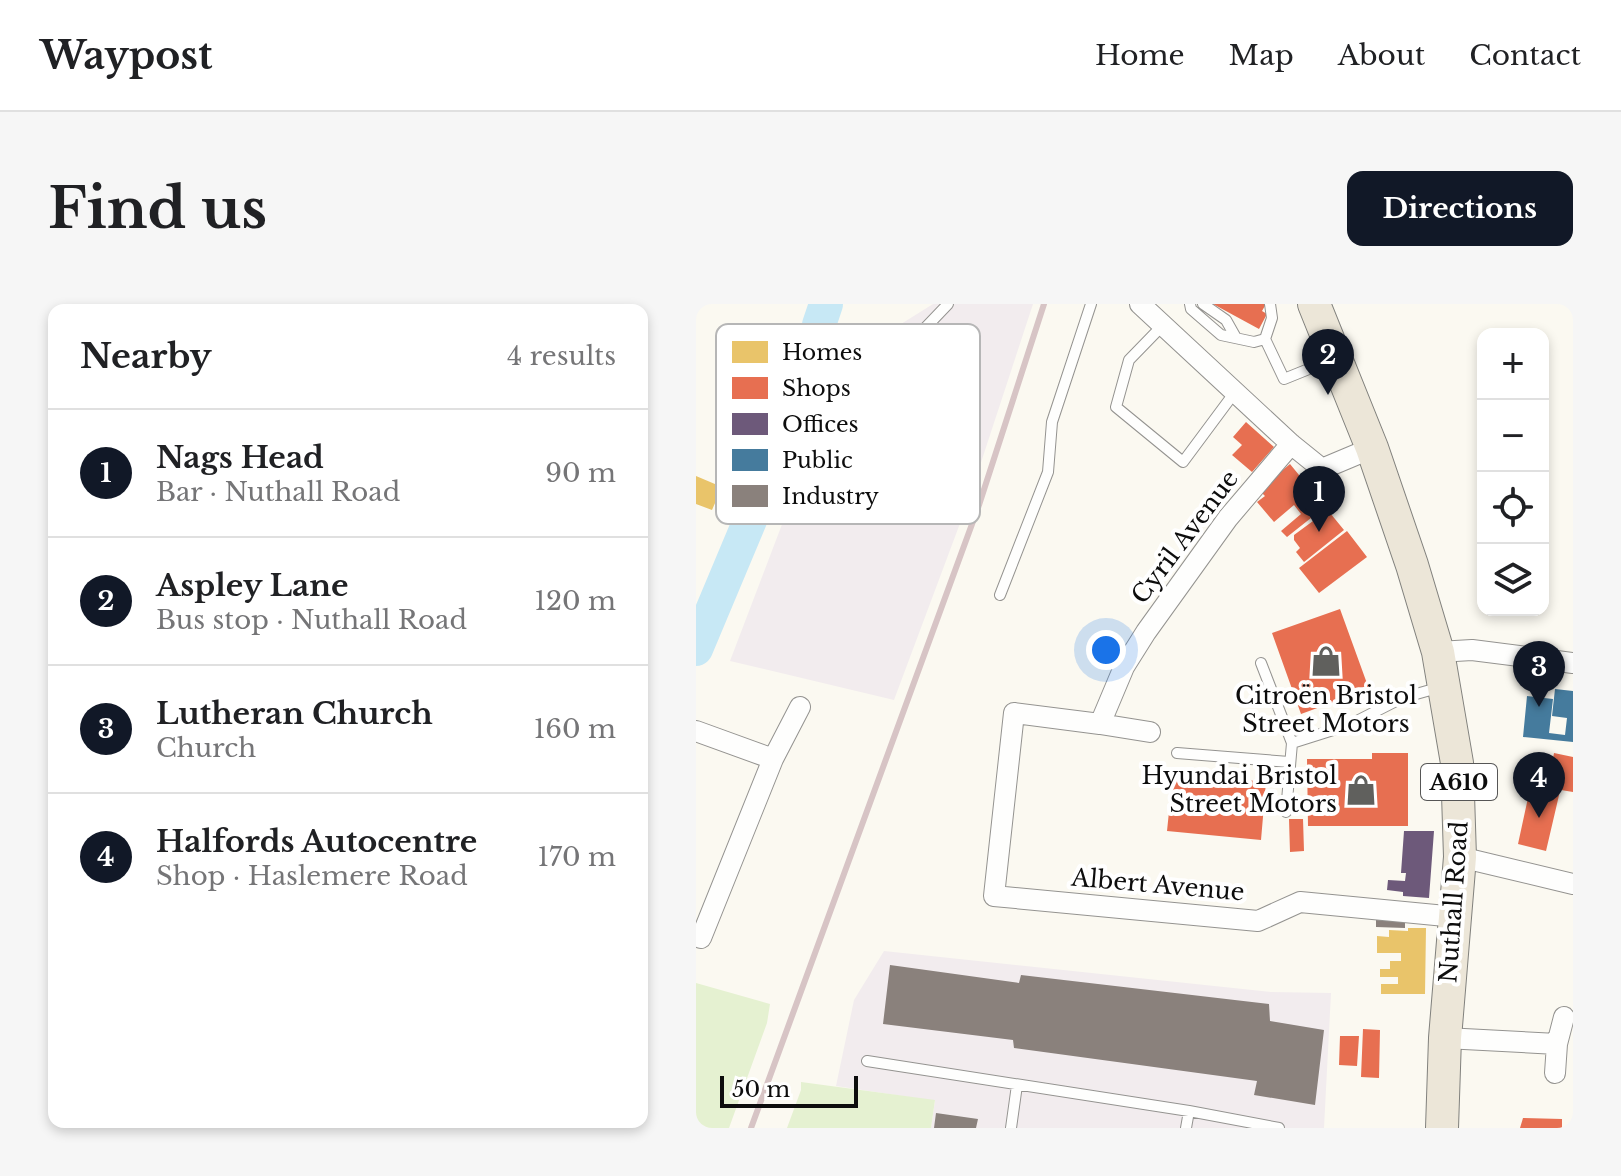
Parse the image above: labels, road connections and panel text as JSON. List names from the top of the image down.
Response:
{
  "streets": {
    "main road": ["A610", "Nuthall Road"],
    "street": ["Cyril Avenue", "Albert Avenue"]
  },
  "crossings": [
    ["Cyril Avenue", "Albert Avenue"],
    ["Albert Avenue", "Nuthall Road"]
  ],
  "places": {
    "shop": ["Citroën Bristol Street Motors", "Hyundai Bristol Street Motors"]
  },
  "legend": [
    "Homes",
    "Shops",
    "Offices",
    "Public",
    "Industry"
  ],
  "scale_bar": "50 m",
  "page": {
    "header": "Waypost",
    "nav": [
      "Home",
      "Map",
      "About",
      "Contact"
    ],
    "buttons": "Directions",
    "title": "Find us",
    "heading": ["Nearby", "4 results"],
    "map_buttons": ["+", "−"],
    "pins": [
      "2",
      "1",
      "3",
      "4"
    ],
    "list": [
      {
        "mark": "1",
        "name": "Nags Head",
        "note": "Bar · Nuthall Road",
        "value": "90 m"
      },
      {
        "mark": "2",
        "name": "Aspley Lane",
        "note": "Bus stop · Nuthall Road",
        "value": "120 m"
      },
      {
        "mark": "3",
        "name": "Lutheran Church",
        "note": "Church",
        "value": "160 m"
      },
      {
        "mark": "4",
        "name": "Halfords Autocentre",
        "note": "Shop · Haslemere Road",
        "value": "170 m"
      }
    ],
    "scale": "50 m"
  }
}
